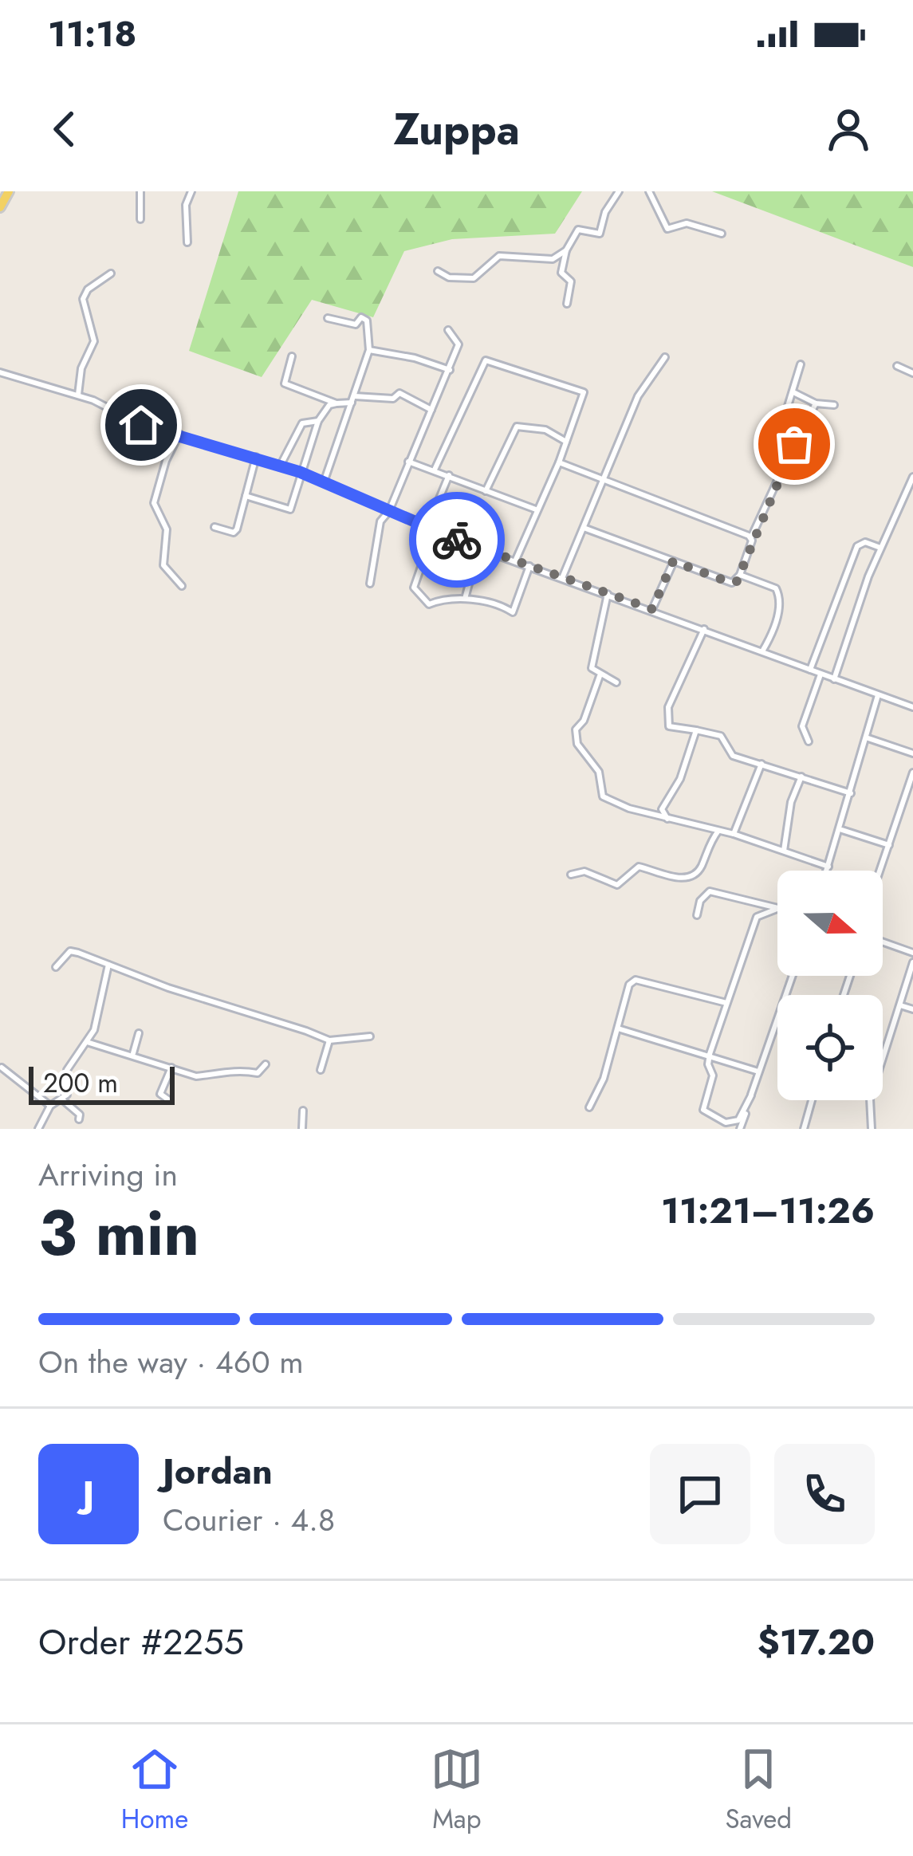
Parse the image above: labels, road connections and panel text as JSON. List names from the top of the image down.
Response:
{
  "scale_bar": "200 m",
  "north": "right",
  "page": {
    "status": "11:18",
    "header": "Zuppa",
    "scale": "200 m",
    "heading": ["3 min", "Arriving in", "11:21–11:26"],
    "panel": [
      "Jordan",
      "Courier · 4.8",
      "Order #2255",
      "$17.20"
    ],
    "bar": "On the way · 460 m",
    "round": "J",
    "tabs": ["Home", "Map", "Saved"]
  }
}
